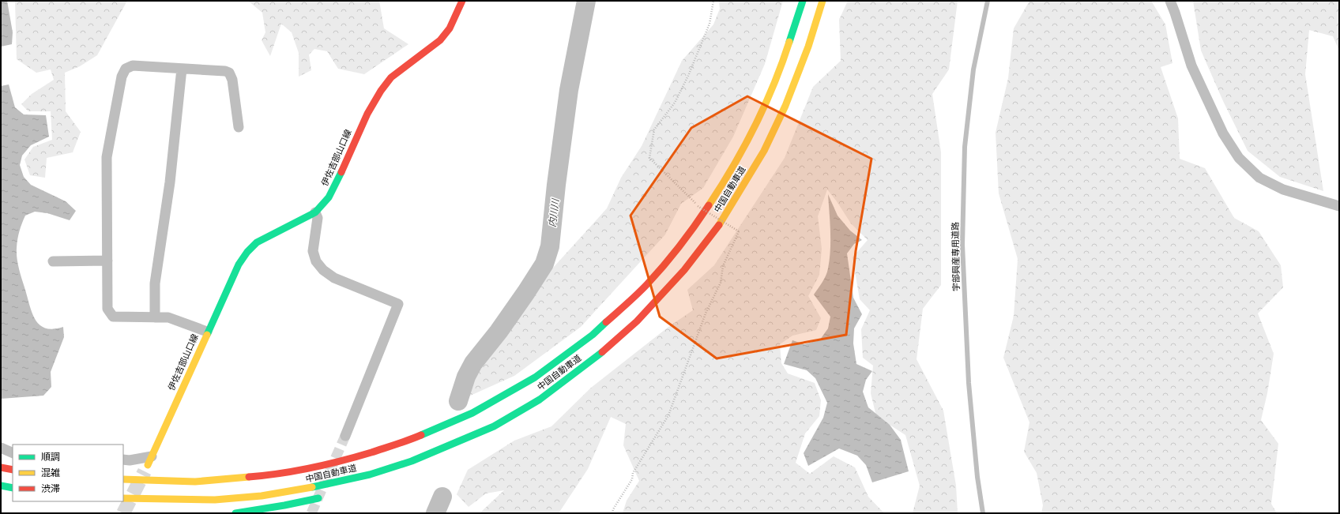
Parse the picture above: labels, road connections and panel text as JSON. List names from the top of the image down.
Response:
{
  "streets": {
    "main road": ["伊佐吉部山口線", "中国自動車道"],
    "lane": ["宇部興産専用道路"]
  },
  "water": ["内川川"],
  "legend": ["順調", "混雑", "渋滞"]
}
